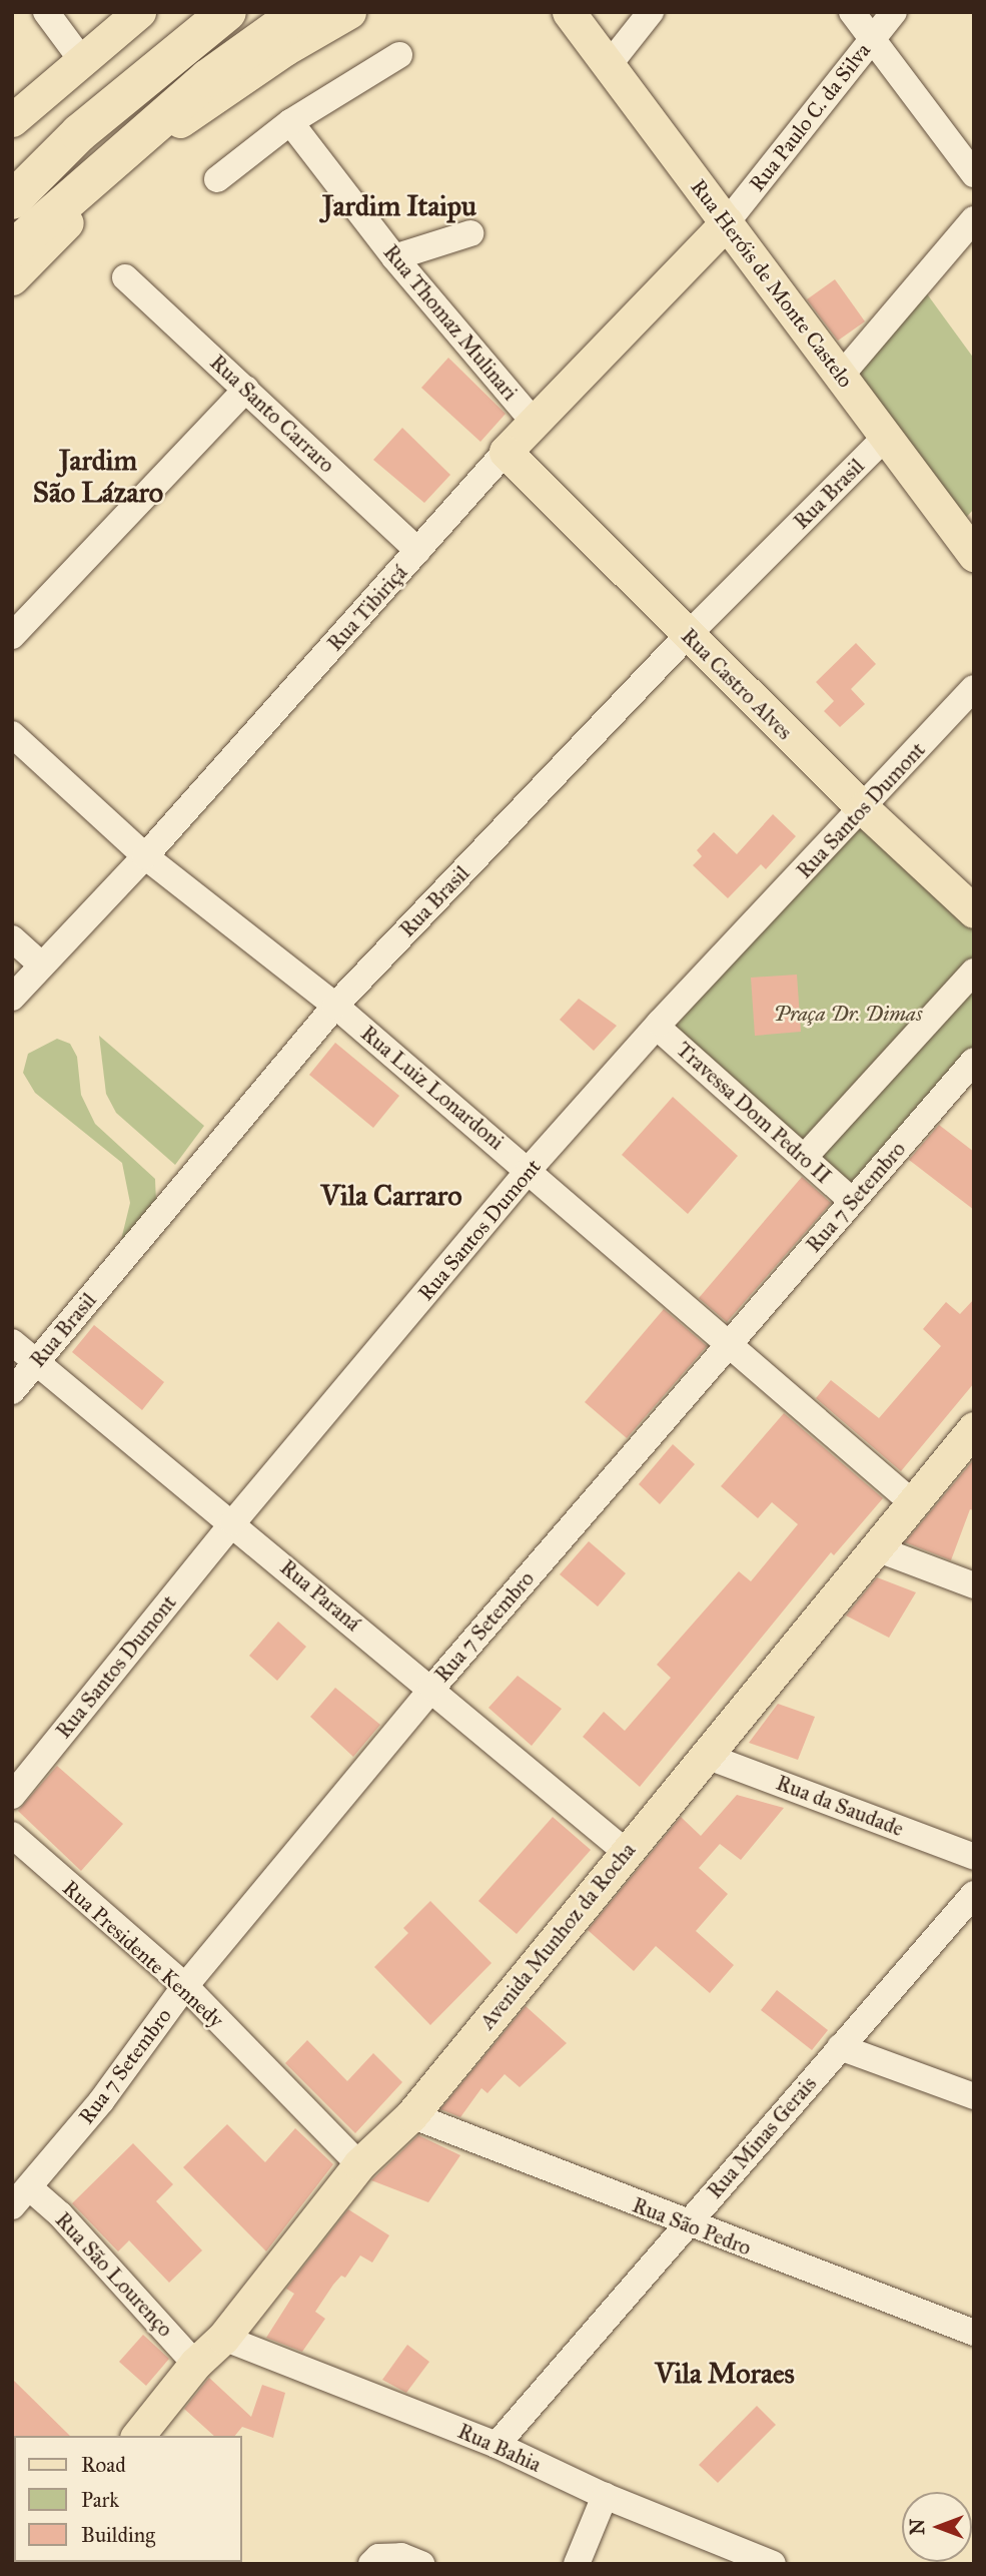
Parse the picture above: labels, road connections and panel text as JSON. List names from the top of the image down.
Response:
{
  "streets": {
    "main road": [
      "Rua Heróis de Monte Castelo",
      "Rua Tibiriçá",
      "Rua Castro Alves",
      "Avenida Munhoz da Rocha"
    ],
    "street": [
      "Rua Paulo C. da Silva",
      "Rua Thomaz Mulinari",
      "Rua Santo Carraro",
      "Rua Brasil",
      "Rua Santos Dumont",
      "Rua Luiz Lonardoni",
      "Travessa Dom Pedro II",
      "Rua 7 Setembro",
      "Rua Paraná",
      "Rua da Saudade",
      "Rua Presidente Kennedy",
      "Rua Minas Gerais",
      "Rua São Pedro",
      "Rua São Lourenço",
      "Rua Bahia"
    ]
  },
  "crossings": [
    ["Rua Paulo C. da Silva", "Rua Heróis de Monte Castelo"],
    ["Rua Paulo C. da Silva", "Rua Tibiriçá"],
    ["Rua Heróis de Monte Castelo", "Rua Brasil"],
    ["Rua Heróis de Monte Castelo", "Rua Tibiriçá"],
    ["Rua Thomaz Mulinari", "Rua Tibiriçá"],
    ["Rua Santo Carraro", "Rua Tibiriçá"],
    ["Rua Brasil", "Rua Castro Alves"],
    ["Rua Brasil", "Rua Luiz Lonardoni"],
    ["Rua Brasil", "Rua Paraná"],
    ["Rua Tibiriçá", "Rua Castro Alves"],
    ["Rua Tibiriçá", "Rua Luiz Lonardoni"],
    ["Rua Castro Alves", "Rua Santos Dumont"],
    ["Rua Santos Dumont", "Rua Luiz Lonardoni"],
    ["Rua Santos Dumont", "Travessa Dom Pedro II"],
    ["Rua Santos Dumont", "Rua Paraná"],
    ["Rua Luiz Lonardoni", "Rua 7 Setembro"],
    ["Rua Luiz Lonardoni", "Avenida Munhoz da Rocha"],
    ["Travessa Dom Pedro II", "Rua 7 Setembro"],
    ["Rua 7 Setembro", "Rua Paraná"],
    ["Rua 7 Setembro", "Rua Presidente Kennedy"],
    ["Rua 7 Setembro", "Rua São Lourenço"],
    ["Rua Paraná", "Avenida Munhoz da Rocha"],
    ["Rua da Saudade", "Avenida Munhoz da Rocha"],
    ["Avenida Munhoz da Rocha", "Rua Presidente Kennedy"],
    ["Avenida Munhoz da Rocha", "Rua São Pedro"],
    ["Avenida Munhoz da Rocha", "Rua São Lourenço"],
    ["Avenida Munhoz da Rocha", "Rua Bahia"],
    ["Rua Minas Gerais", "Rua São Pedro"],
    ["Rua Minas Gerais", "Rua Bahia"]
  ],
  "districts": [
    "Jardim Itaipu",
    "Jardim São Lázaro",
    "Vila Carraro",
    "Vila Moraes"
  ],
  "parks": ["Praça Dr. Dimas"],
  "legend": ["Road", "Park", "Building"],
  "north": "left"
}
